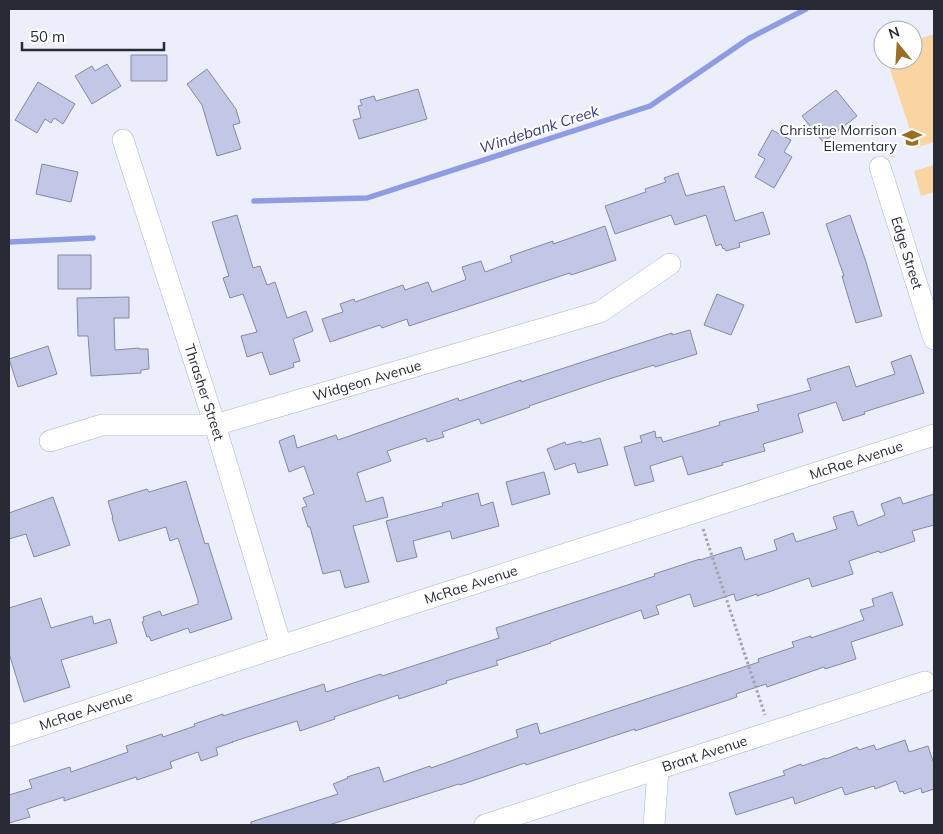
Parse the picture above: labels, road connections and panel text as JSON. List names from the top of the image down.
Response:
{
  "streets": {
    "street": [
      "Edge Street",
      "Widgeon Avenue",
      "Thrasher Street",
      "McRae Avenue",
      "Brant Avenue"
    ]
  },
  "crossings": [
    ["Widgeon Avenue", "Thrasher Street"],
    ["Thrasher Street", "McRae Avenue"]
  ],
  "water": ["Windebank Creek"],
  "places": {
    "school or university": ["Christine Morrison Elementary"]
  },
  "scale_bar": "50 m",
  "north": "top"
}
